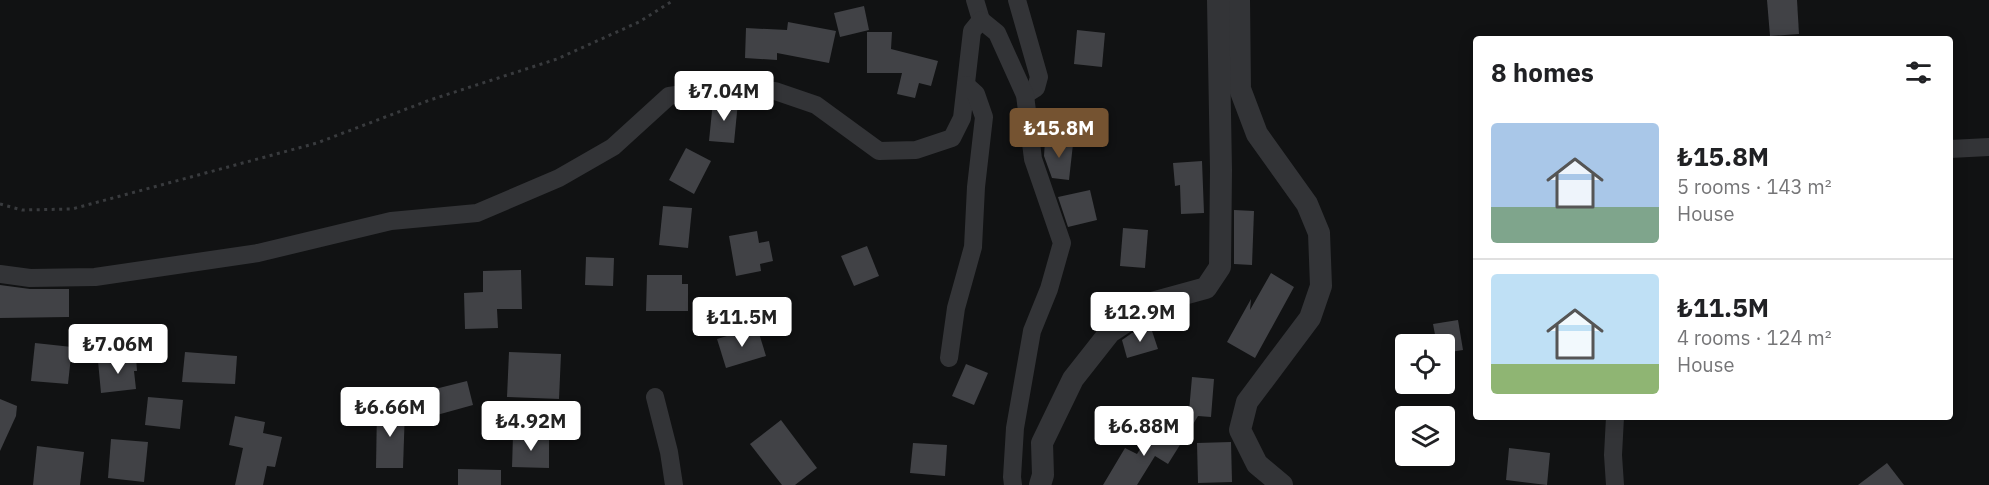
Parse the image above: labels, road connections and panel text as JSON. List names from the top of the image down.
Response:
{
  "page": {
    "heading": "8 homes",
    "price": [
      "₺7.04M",
      "₺15.8M",
      "₺12.9M",
      "₺11.5M",
      "₺7.06M",
      "₺6.66M",
      "₺4.92M",
      "₺6.88M"
    ],
    "list": [
      {
        "name": "₺15.8M",
        "note": "5 rooms · 143 m² · House"
      },
      {
        "name": "₺11.5M",
        "note": "4 rooms · 124 m² · House"
      }
    ]
  }
}
